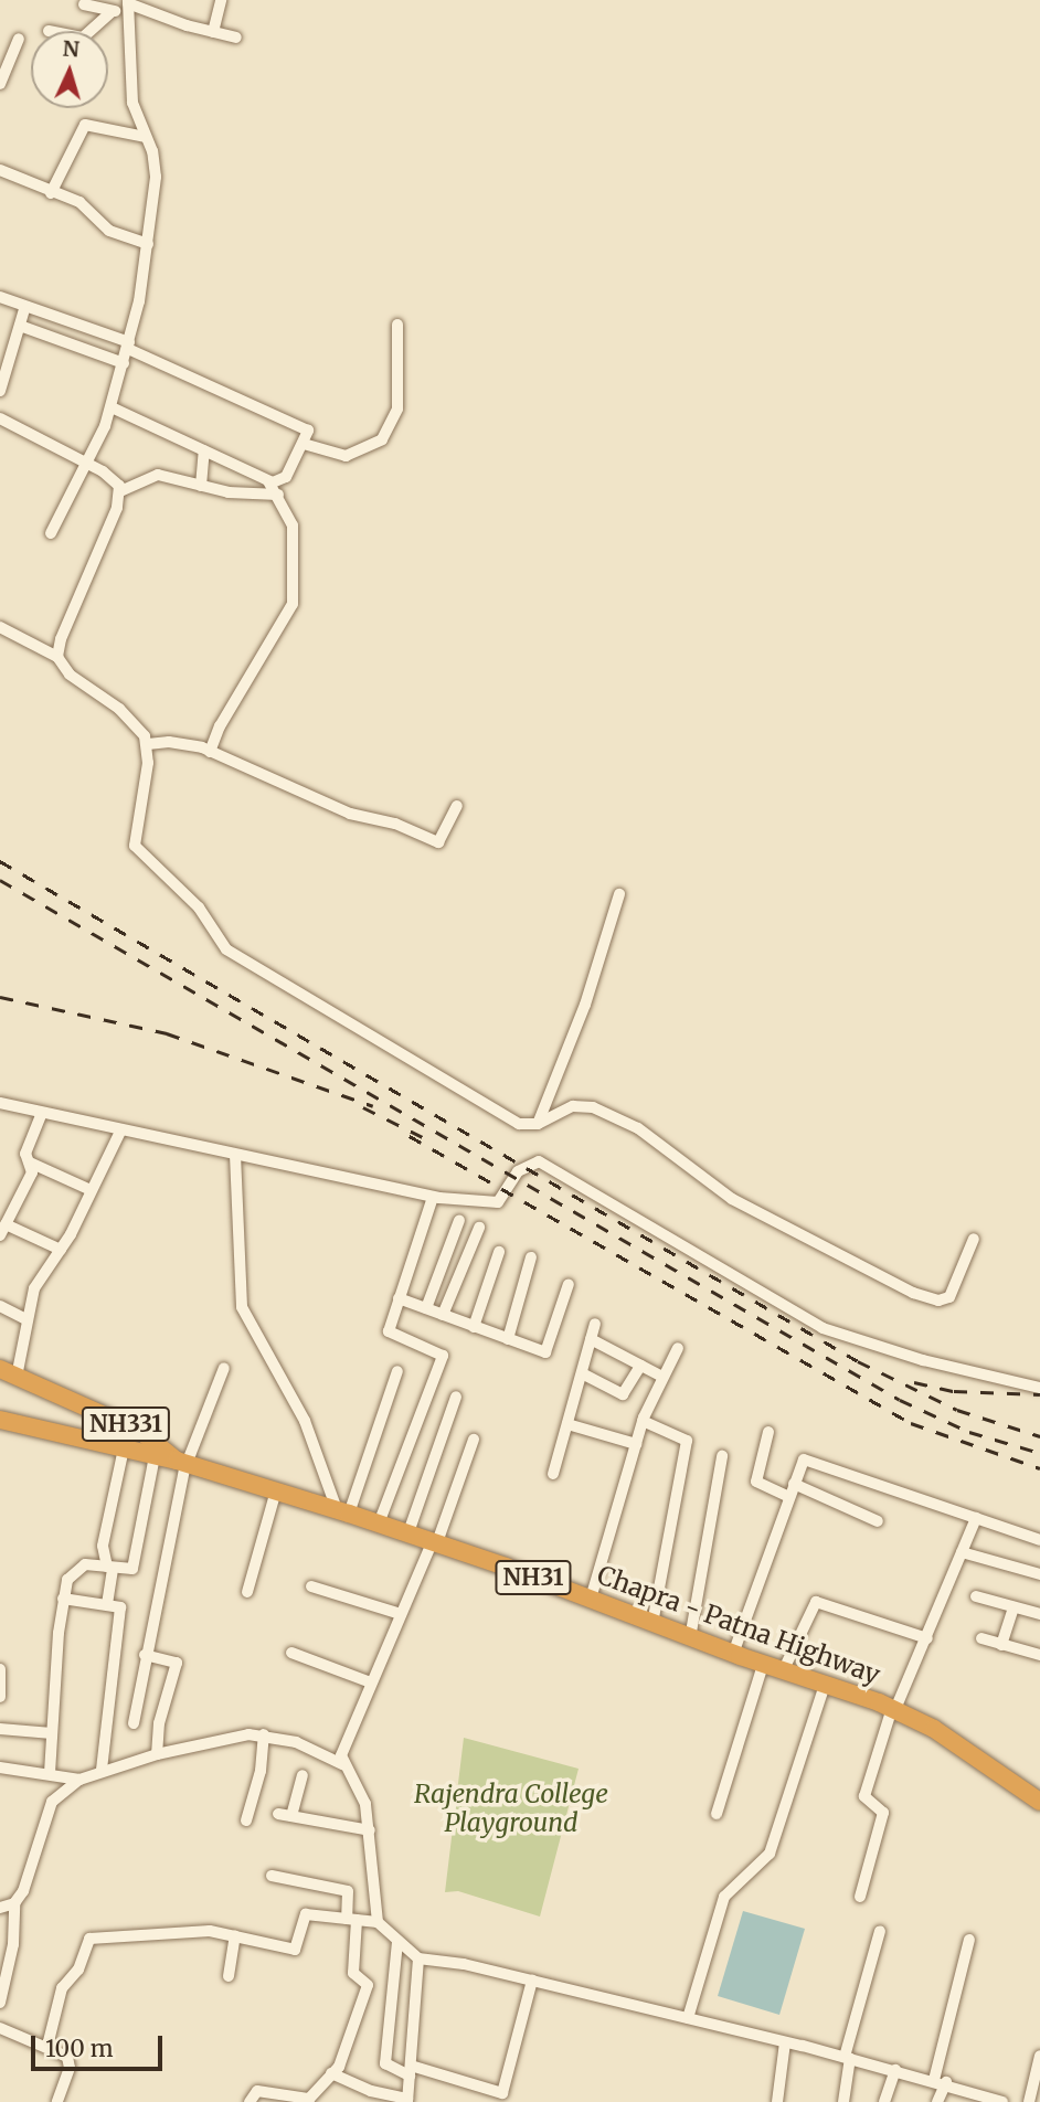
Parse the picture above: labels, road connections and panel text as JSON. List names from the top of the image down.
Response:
{
  "streets": {
    "highway": ["NH331", "NH31", "Chapra - Patna Highway"]
  },
  "crossings": [
    ["NH331", "Chapra - Patna Highway"]
  ],
  "parks": ["Rajendra College Playground"],
  "scale_bar": "100 m",
  "north": "top"
}
